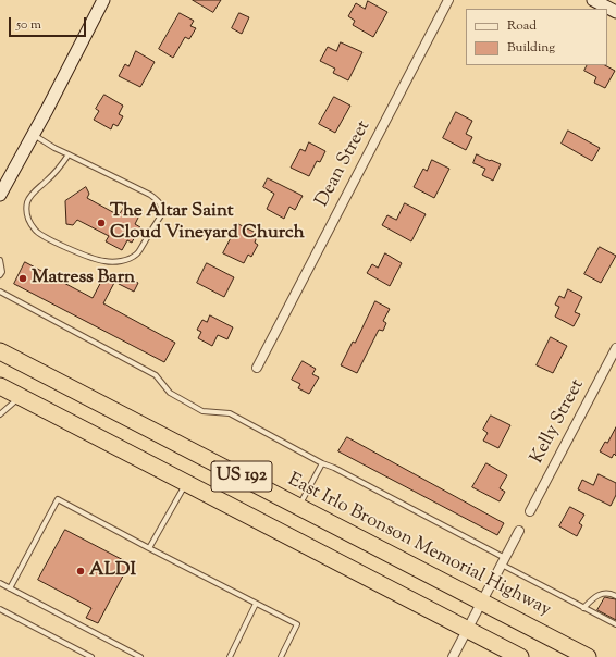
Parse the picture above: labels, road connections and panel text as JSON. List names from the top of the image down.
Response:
{
  "streets": {
    "highway": ["US 192", "East Irlo Bronson Memorial Highway"],
    "street": ["Dean Street", "Kelly Street"]
  },
  "places": ["The Altar Saint Cloud Vineyard Church", "Matress Barn", "ALDI"],
  "legend": ["Road", "Building"],
  "scale_bar": "50 m"
}
